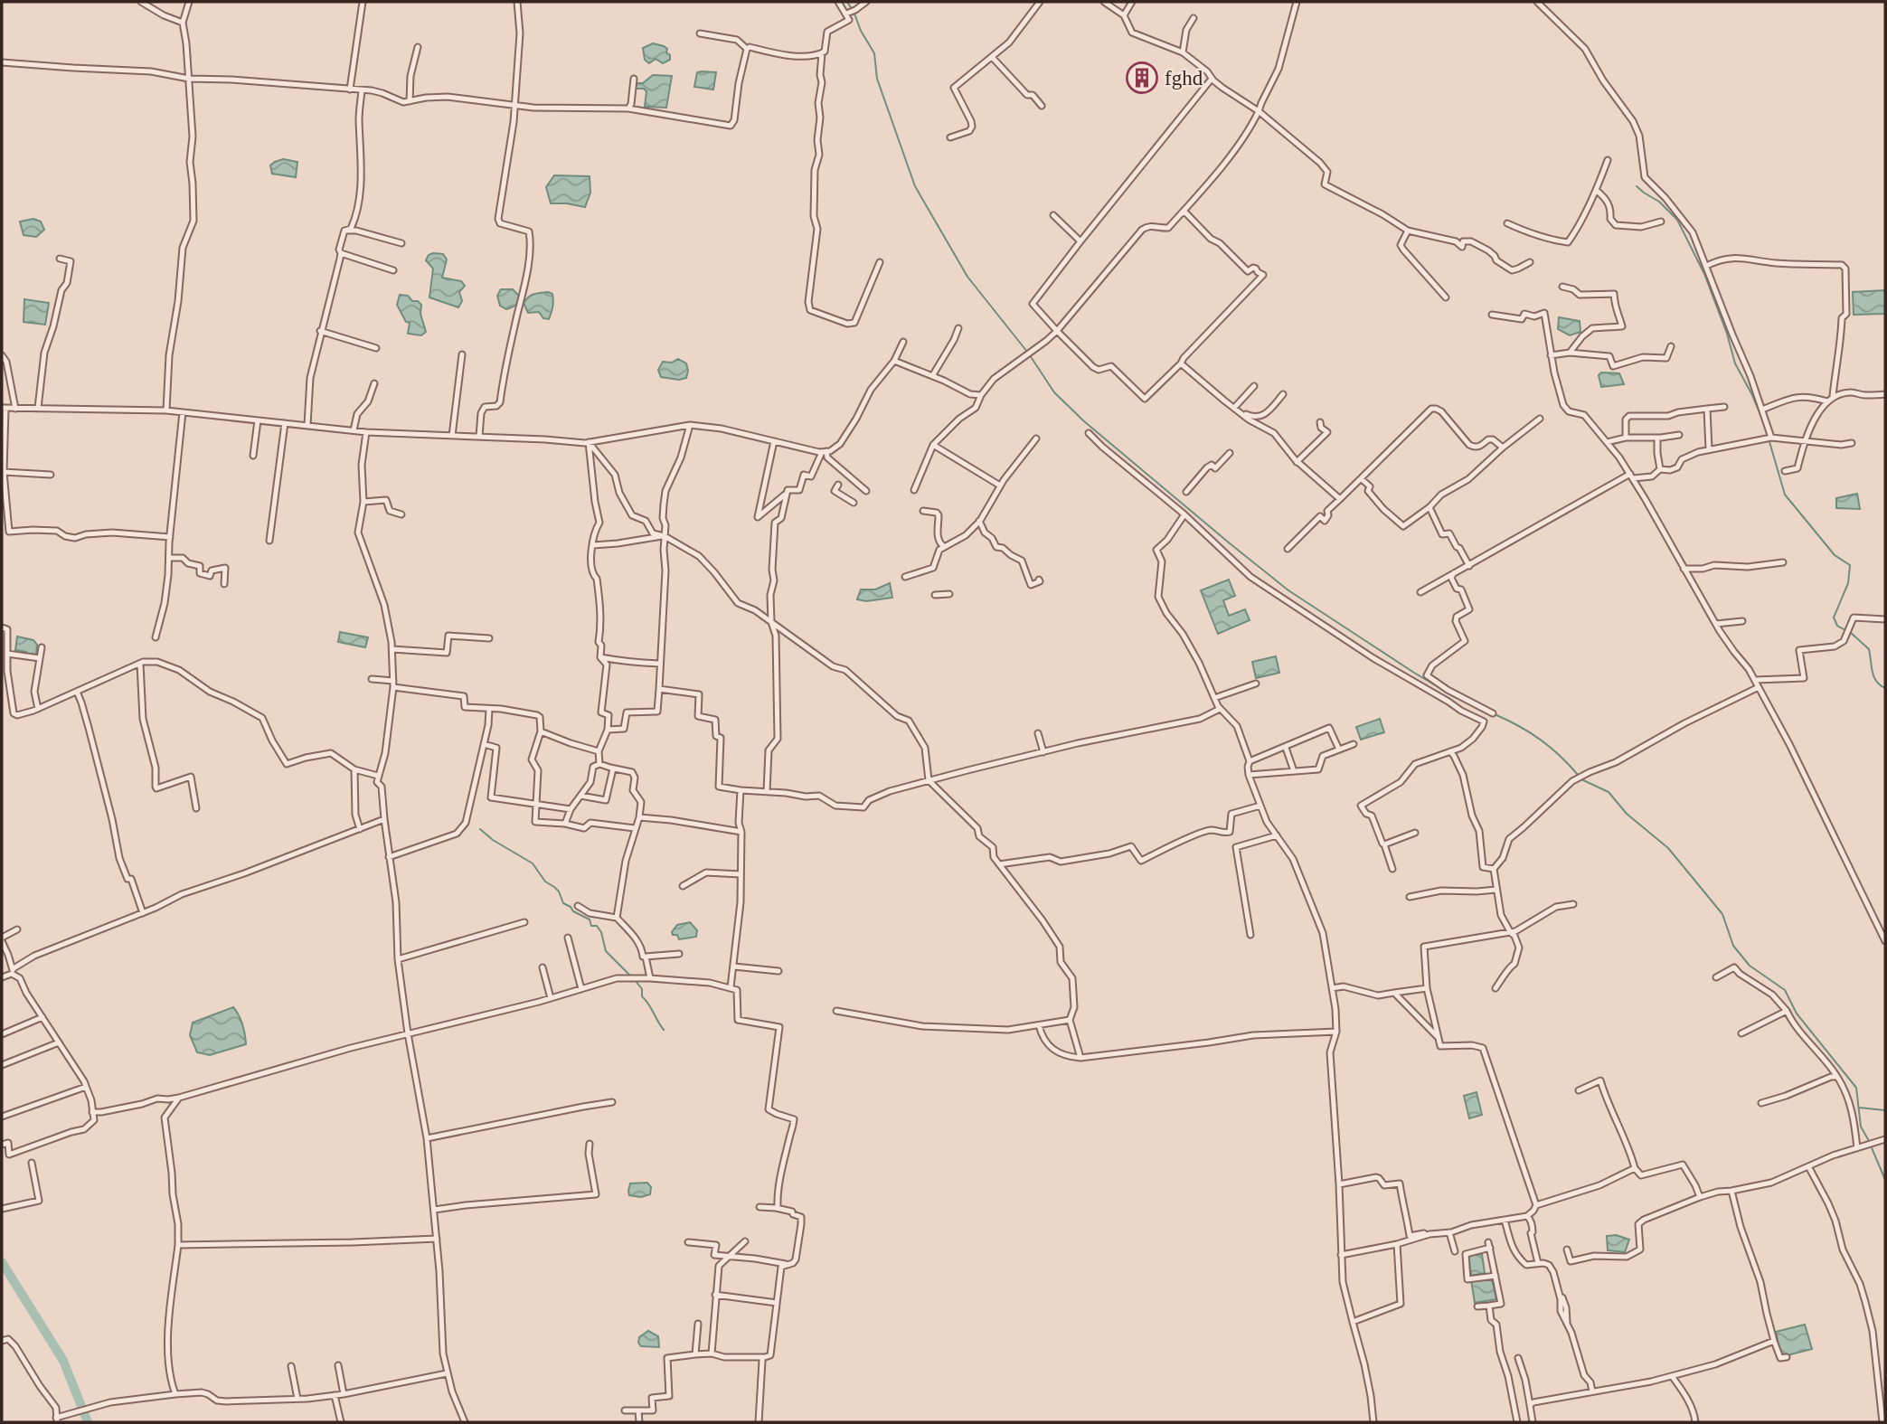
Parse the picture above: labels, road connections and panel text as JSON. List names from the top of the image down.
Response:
{
  "places": {
    "building": ["fghd"]
  }
}
